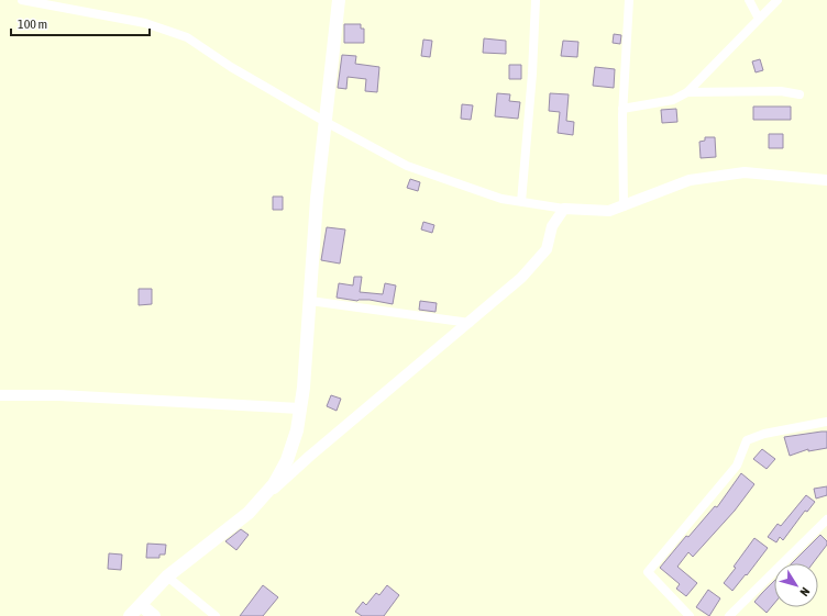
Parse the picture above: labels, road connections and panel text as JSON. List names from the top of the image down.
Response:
{
  "scale_bar": "100 m",
  "north": "bottom right"
}
